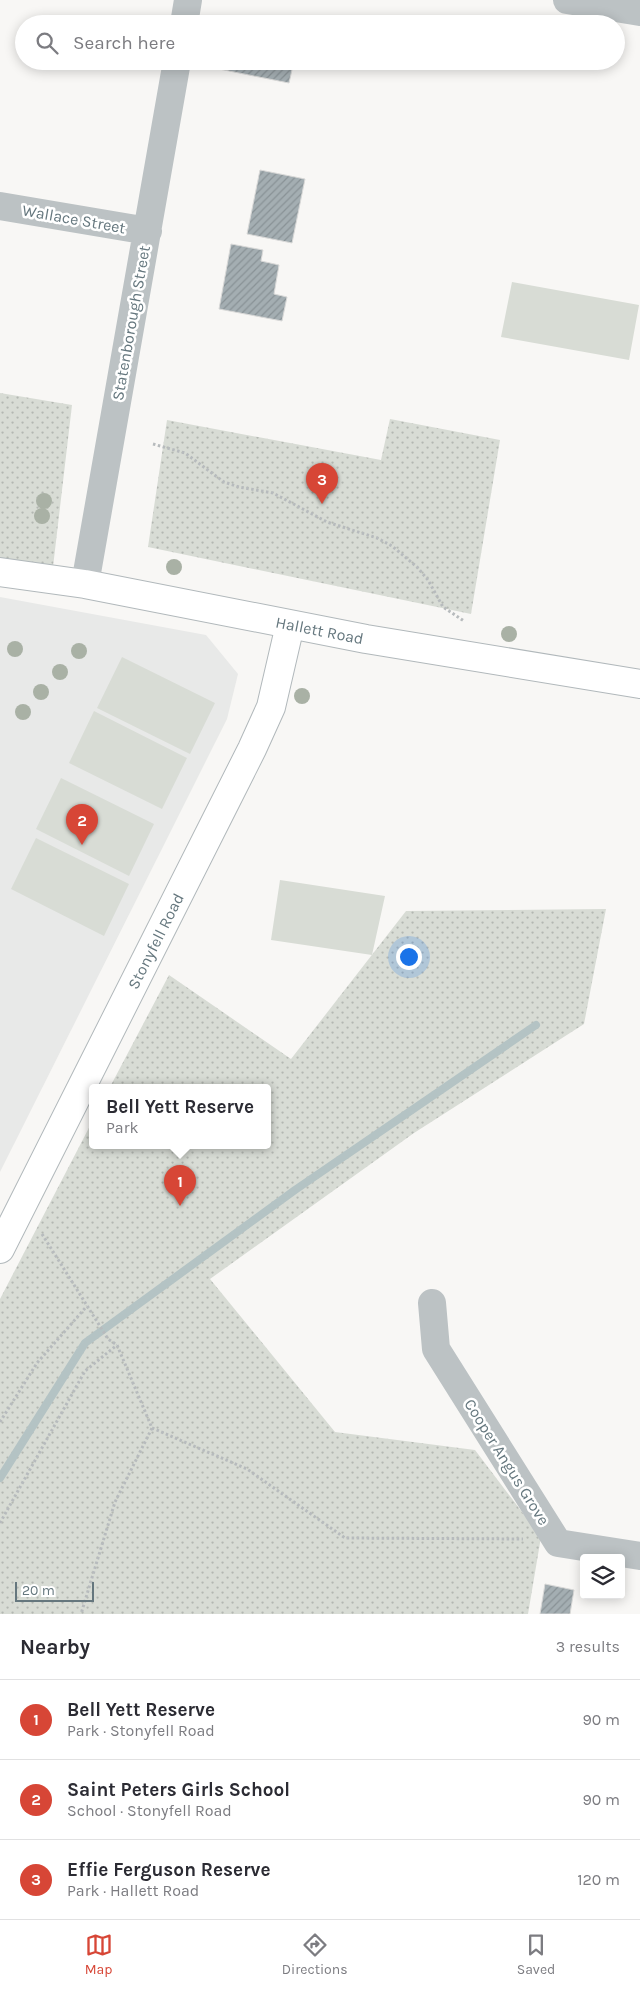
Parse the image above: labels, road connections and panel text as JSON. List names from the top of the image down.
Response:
{
  "streets": {
    "street": [
      "Wallace Street",
      "Statenborough Street",
      "Hallett Road",
      "Stonyfell Road",
      "Cooper Angus Grove"
    ]
  },
  "crossings": [
    ["Wallace Street", "Statenborough Street"],
    ["Statenborough Street", "Hallett Road"],
    ["Hallett Road", "Stonyfell Road"]
  ],
  "scale_bar": "20 m",
  "page": {
    "search": "Search here",
    "pins": ["3", "2", "1"],
    "popup": ["Bell Yett Reserve", "Park"],
    "scale": "20 m",
    "heading": ["Nearby", "3 results"],
    "list": [
      {
        "mark": "1",
        "name": "Bell Yett Reserve",
        "note": "Park · Stonyfell Road",
        "value": "90 m"
      },
      {
        "mark": "2",
        "name": "Saint Peters Girls School",
        "note": "School · Stonyfell Road",
        "value": "90 m"
      },
      {
        "mark": "3",
        "name": "Effie Ferguson Reserve",
        "note": "Park · Hallett Road",
        "value": "120 m"
      }
    ],
    "nav": ["Map", "Directions", "Saved"]
  }
}
